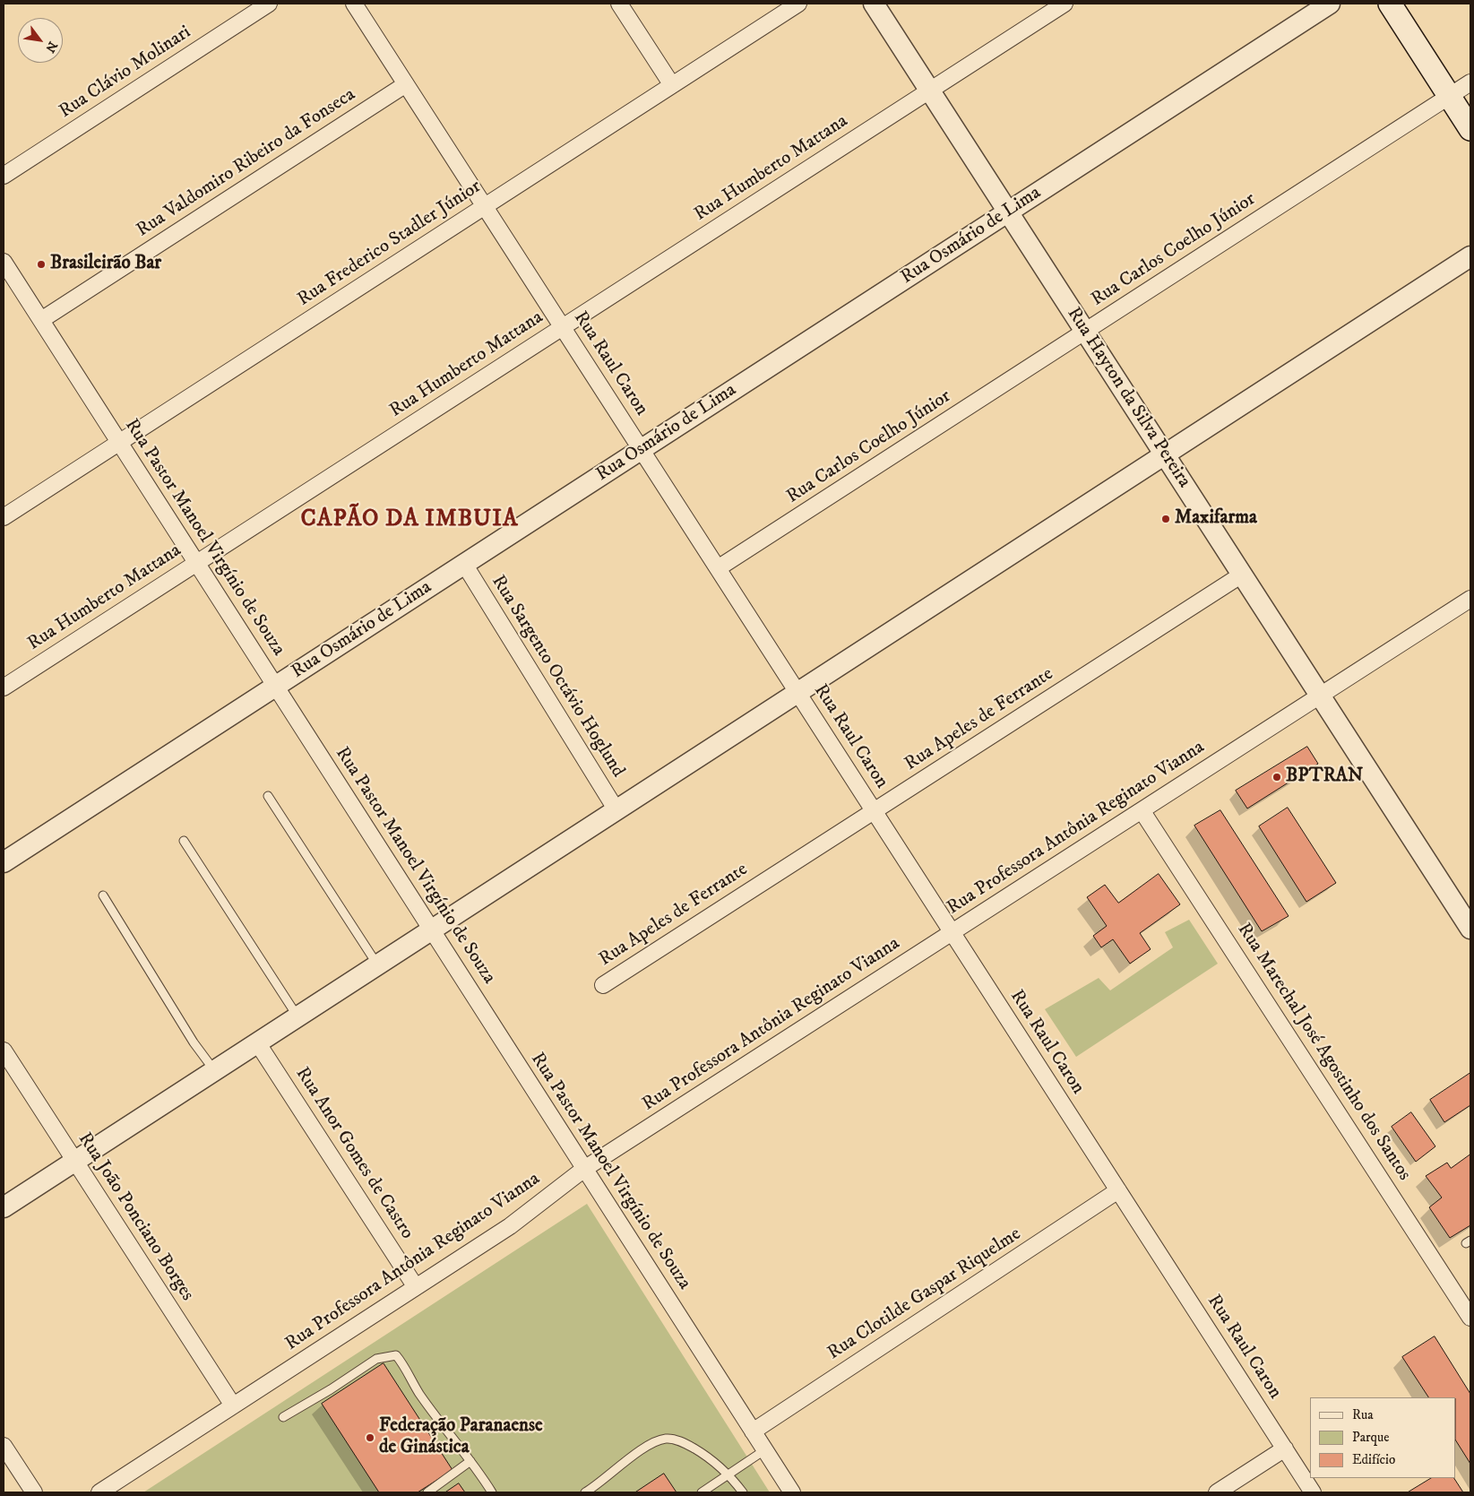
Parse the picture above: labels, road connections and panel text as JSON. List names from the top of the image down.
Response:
{
  "streets": {
    "street": [
      "Rua Clávio Molinari",
      "Rua Valdomiro Ribeiro da Fonseca",
      "Rua Humberto Mattana",
      "Rua Osmário de Lima",
      "Rua Frederico Stadler Júnior",
      "Rua Carlos Coelho Júnior",
      "Rua Raul Caron",
      "Rua Hayton da Silva Pereira",
      "Rua Pastor Manoel Virgínio de Souza",
      "Rua Sargento Octávio Hoglund",
      "Rua Apeles de Ferrante",
      "Rua Professora Antônia Reginato Vianna",
      "Rua Marechal José Agostinho dos Santos",
      "Rua Anor Gomes de Castro",
      "Rua João Ponciano Borges",
      "Rua Clotilde Gaspar Riquelme"
    ]
  },
  "crossings": [
    ["Rua Valdomiro Ribeiro da Fonseca", "Rua Raul Caron"],
    ["Rua Valdomiro Ribeiro da Fonseca", "Rua Pastor Manoel Virgínio de Souza"],
    ["Rua Humberto Mattana", "Rua Raul Caron"],
    ["Rua Humberto Mattana", "Rua Hayton da Silva Pereira"],
    ["Rua Humberto Mattana", "Rua Pastor Manoel Virgínio de Souza"],
    ["Rua Osmário de Lima", "Rua Raul Caron"],
    ["Rua Osmário de Lima", "Rua Hayton da Silva Pereira"],
    ["Rua Osmário de Lima", "Rua Pastor Manoel Virgínio de Souza"],
    ["Rua Osmário de Lima", "Rua Sargento Octávio Hoglund"],
    ["Rua Frederico Stadler Júnior", "Rua Raul Caron"],
    ["Rua Frederico Stadler Júnior", "Rua Pastor Manoel Virgínio de Souza"],
    ["Rua Carlos Coelho Júnior", "Rua Raul Caron"],
    ["Rua Carlos Coelho Júnior", "Rua Hayton da Silva Pereira"],
    ["Rua Raul Caron", "Rua Apeles de Ferrante"],
    ["Rua Raul Caron", "Rua Professora Antônia Reginato Vianna"],
    ["Rua Raul Caron", "Rua Clotilde Gaspar Riquelme"],
    ["Rua Hayton da Silva Pereira", "Rua Apeles de Ferrante"],
    ["Rua Hayton da Silva Pereira", "Rua Professora Antônia Reginato Vianna"],
    ["Rua Pastor Manoel Virgínio de Souza", "Rua Professora Antônia Reginato Vianna"],
    ["Rua Pastor Manoel Virgínio de Souza", "Rua Clotilde Gaspar Riquelme"],
    ["Rua Professora Antônia Reginato Vianna", "Rua Marechal José Agostinho dos Santos"],
    ["Rua Professora Antônia Reginato Vianna", "Rua Anor Gomes de Castro"],
    ["Rua Professora Antônia Reginato Vianna", "Rua João Ponciano Borges"]
  ],
  "districts": ["CAPÃO DA IMBUIA"],
  "places": [
    "Brasileirão Bar",
    "Maxifarma",
    "BPTRAN",
    "Federação Paranaense de Ginástica"
  ],
  "legend": ["Rua", "Parque", "Edifício"],
  "north": "bottom right"
}
